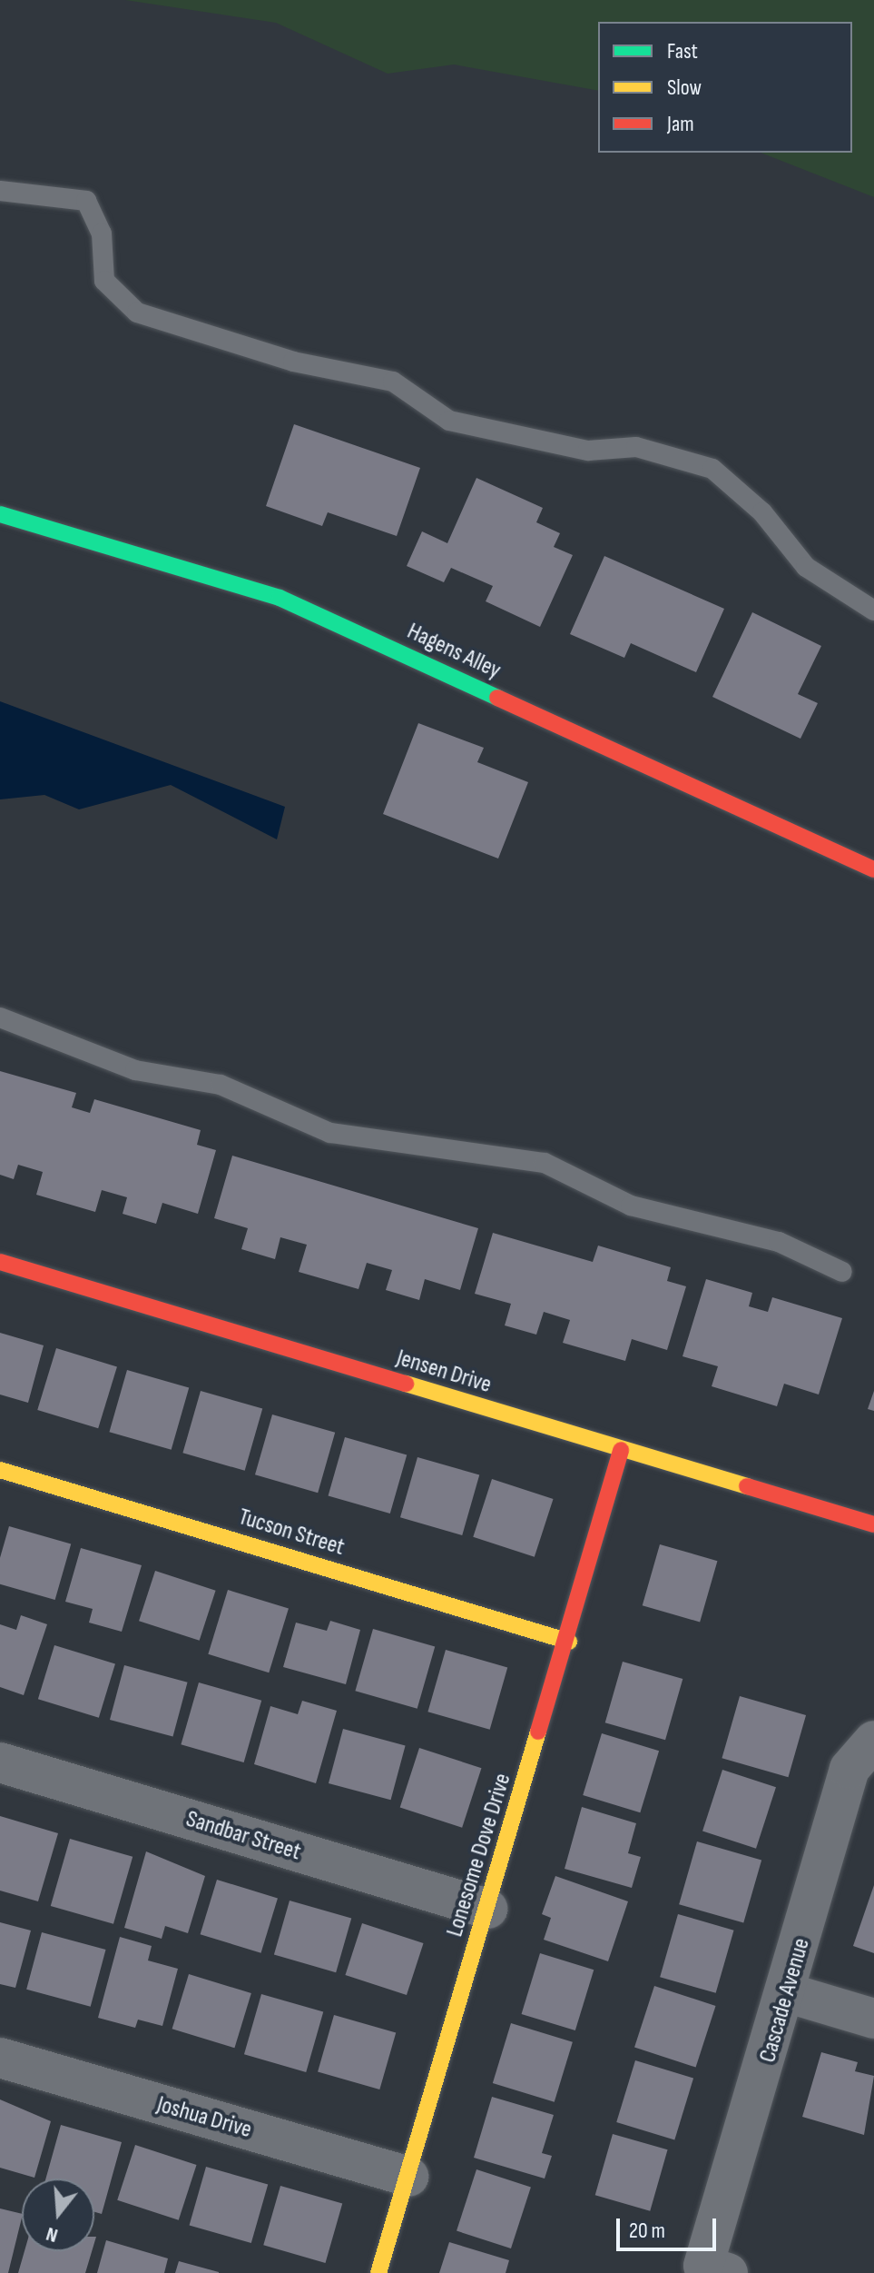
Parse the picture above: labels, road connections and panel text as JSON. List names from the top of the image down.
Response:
{
  "streets": {
    "street": [
      "Hagens Alley",
      "Jensen Drive",
      "Tucson Street",
      "Sandbar Street",
      "Lonesome Dove Drive",
      "Cascade Avenue",
      "Joshua Drive"
    ]
  },
  "crossings": [
    ["Jensen Drive", "Lonesome Dove Drive"],
    ["Tucson Street", "Lonesome Dove Drive"],
    ["Sandbar Street", "Lonesome Dove Drive"],
    ["Lonesome Dove Drive", "Joshua Drive"]
  ],
  "legend": ["Fast", "Slow", "Jam"],
  "scale_bar": "20 m",
  "north": "bottom"
}
